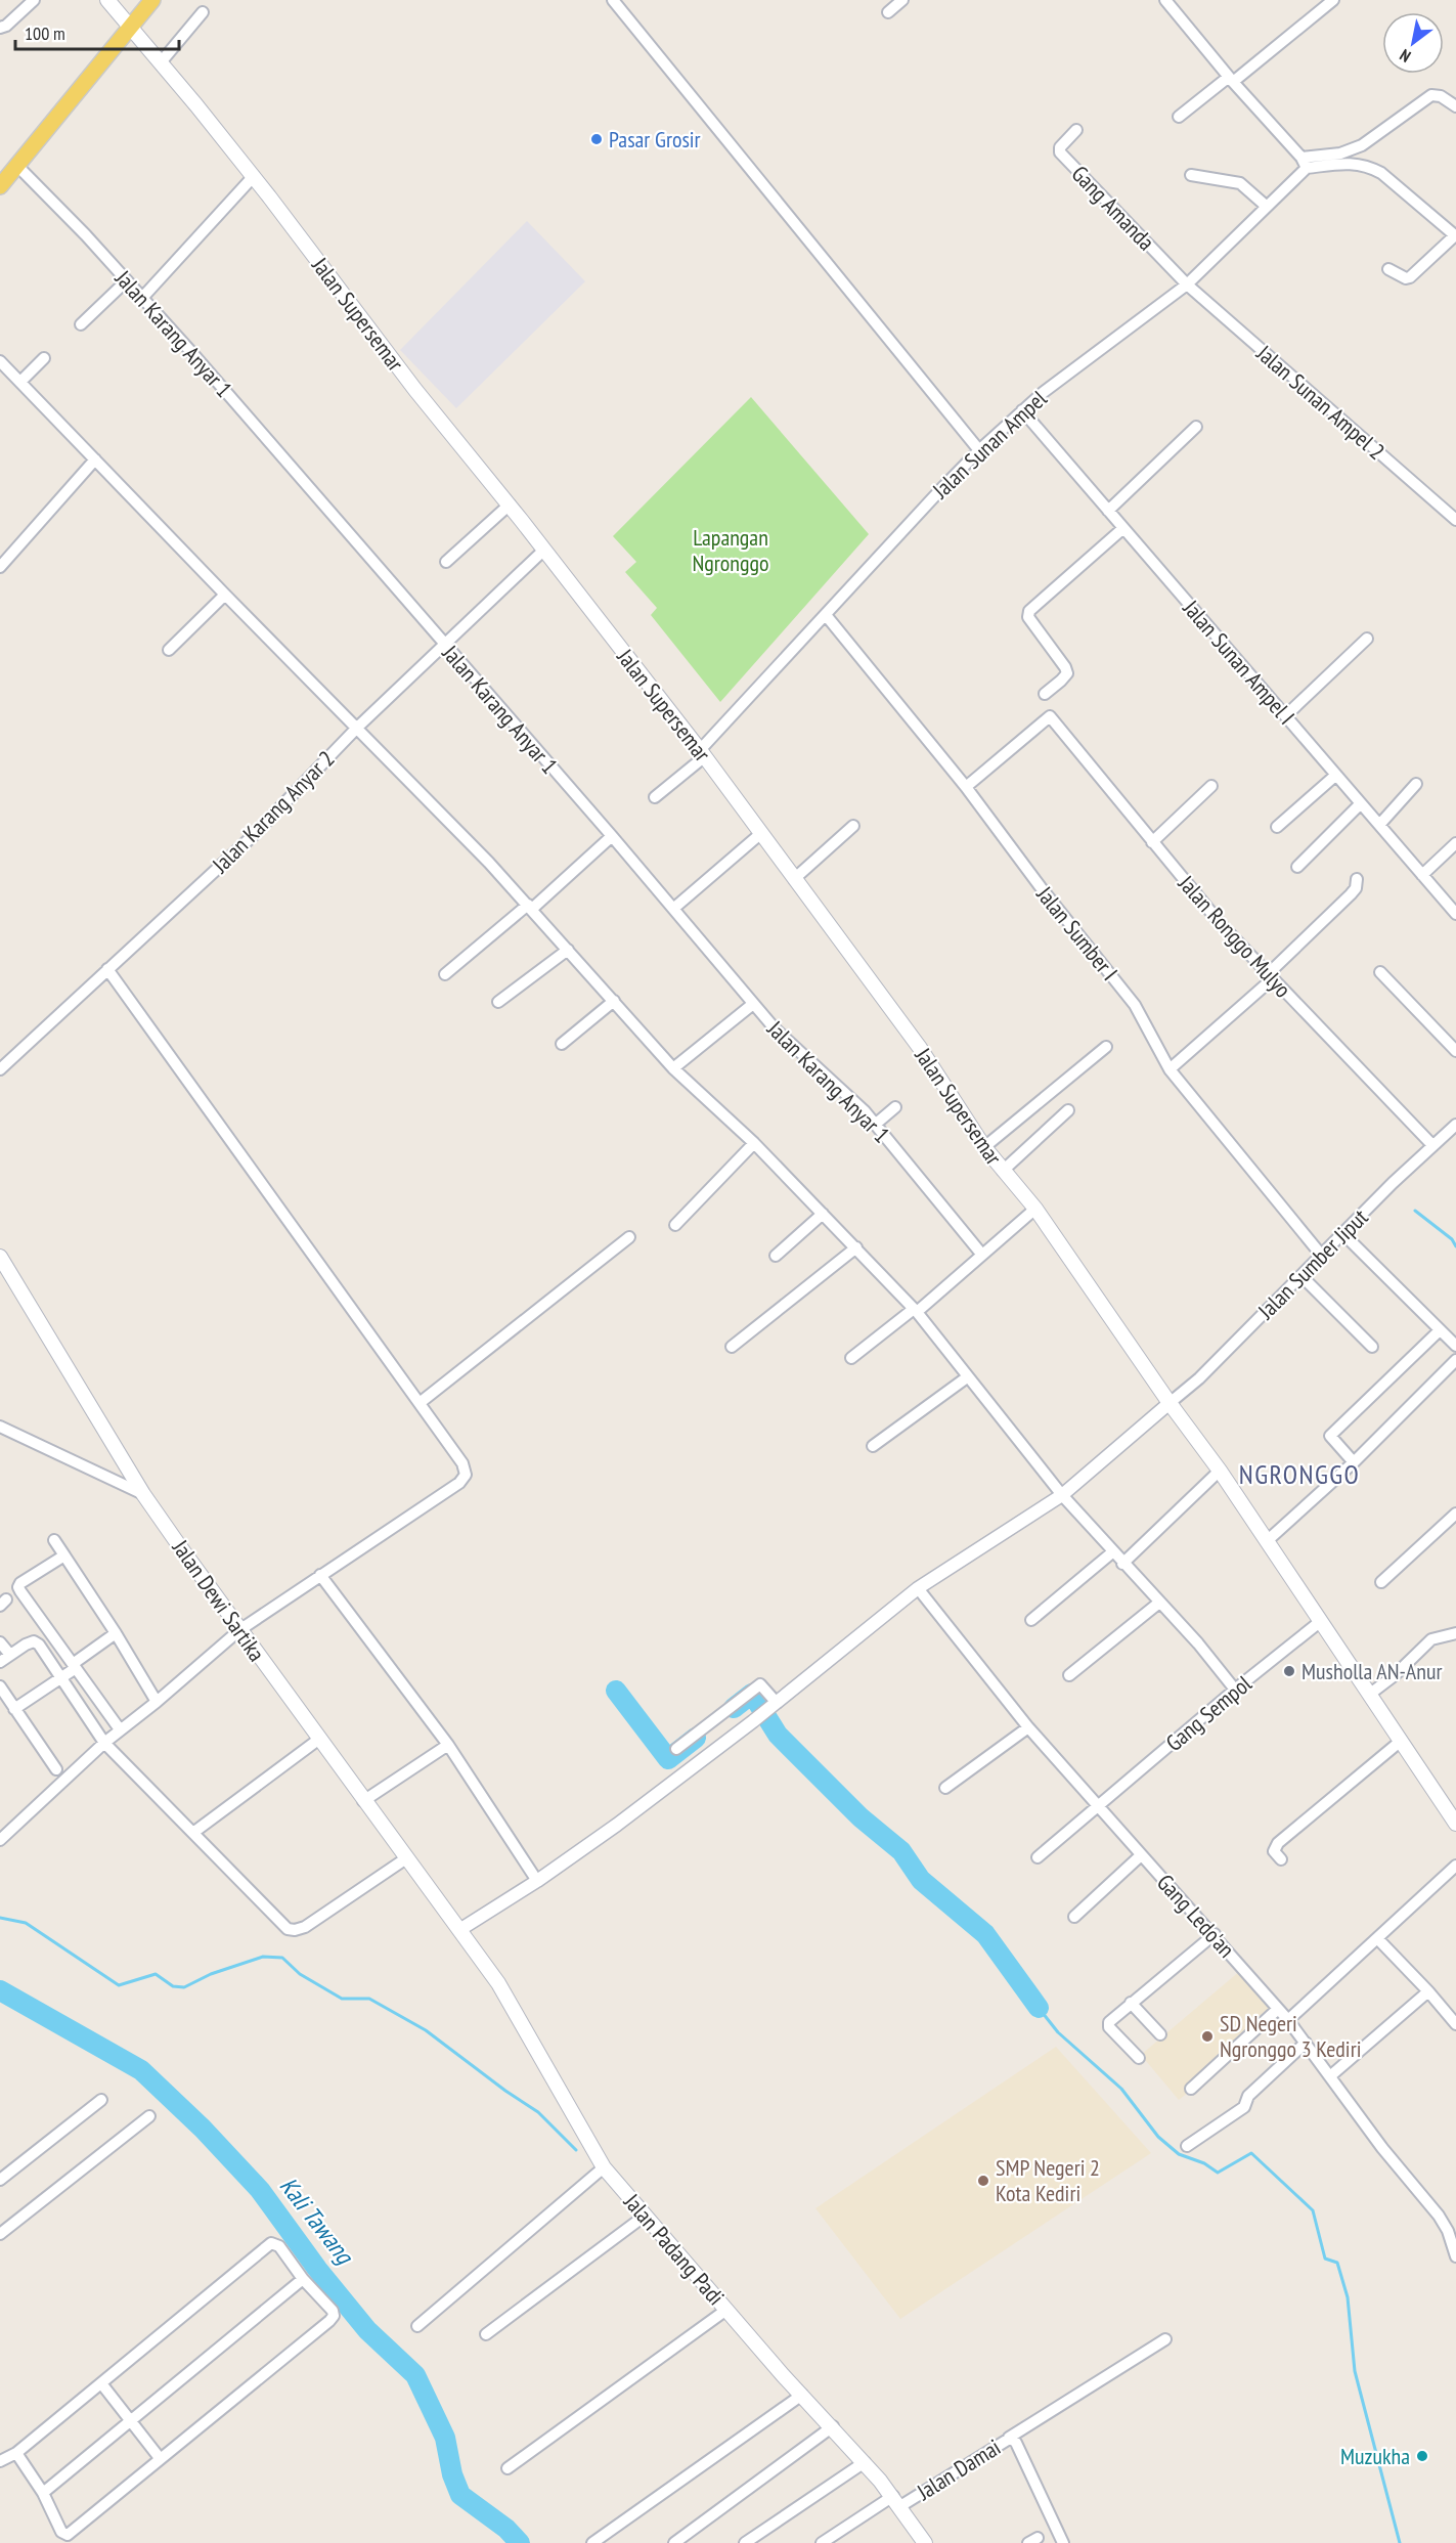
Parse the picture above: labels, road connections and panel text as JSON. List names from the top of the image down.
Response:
{
  "streets": {
    "main road": ["Jalan Supersemar", "Jalan Dewi Sartika", "Jalan Padang Padi"],
    "street": [
      "Gang Amanda",
      "Jalan Karang Anyar 1",
      "Jalan Sunan Ampel 2",
      "Jalan Sunan Ampel",
      "Jalan Sunan Ampel I",
      "Jalan Karang Anyar 2",
      "Jalan Sumber I",
      "Jalan Ronggo Mulyo",
      "Jalan Sumber Jiput",
      "Gang Sempol",
      "Gang Ledo'an",
      "Jalan Damai"
    ]
  },
  "crossings": [
    ["Gang Amanda", "Jalan Sunan Ampel 2"],
    ["Gang Amanda", "Jalan Sunan Ampel"],
    ["Jalan Supersemar", "Jalan Sunan Ampel"],
    ["Jalan Supersemar", "Jalan Karang Anyar 2"],
    ["Jalan Supersemar", "Jalan Sumber Jiput"],
    ["Jalan Supersemar", "Gang Sempol"],
    ["Jalan Karang Anyar 1", "Jalan Karang Anyar 2"],
    ["Jalan Sunan Ampel 2", "Jalan Sunan Ampel"],
    ["Jalan Sunan Ampel", "Jalan Sunan Ampel I"],
    ["Jalan Sunan Ampel", "Jalan Sumber I"],
    ["Jalan Sumber I", "Jalan Ronggo Mulyo"],
    ["Jalan Sumber I", "Jalan Sumber Jiput"],
    ["Jalan Ronggo Mulyo", "Jalan Sumber Jiput"],
    ["Jalan Dewi Sartika", "Jalan Padang Padi"],
    ["Gang Sempol", "Gang Ledo'an"],
    ["Jalan Padang Padi", "Jalan Damai"]
  ],
  "districts": ["NGRONGGO"],
  "water": ["Kali Tawang"],
  "parks": ["Lapangan Ngronggo"],
  "places": [
    "Pasar Grosir",
    "Musholla AN-Anur",
    "SD Negeri Ngronggo 3 Kediri",
    "SMP Negeri 2 Kota Kediri",
    "Muzukha"
  ],
  "scale_bar": "100 m",
  "north": "bottom left"
}
